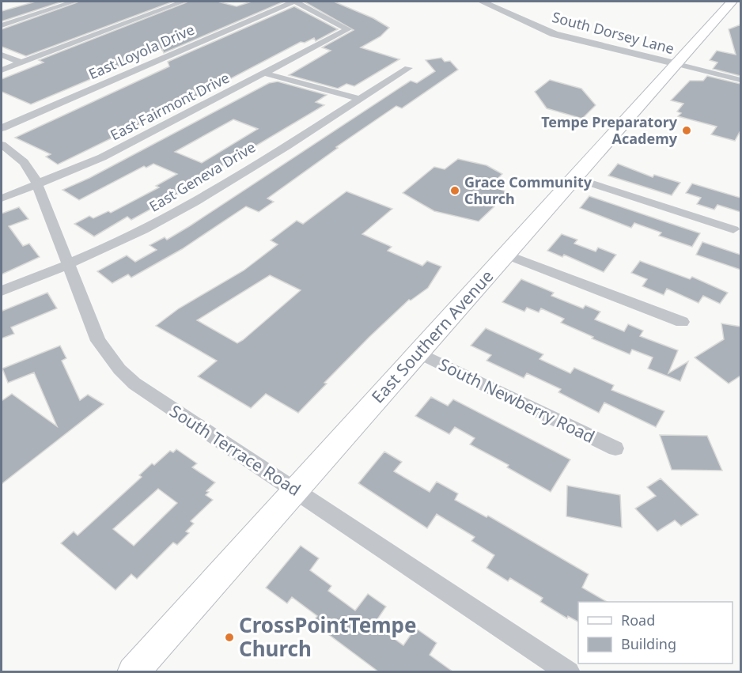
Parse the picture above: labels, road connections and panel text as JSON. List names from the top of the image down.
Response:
{
  "streets": {
    "main road": ["East Southern Avenue"],
    "street": [
      "South Dorsey Lane",
      "East Loyola Drive",
      "East Fairmont Drive",
      "East Geneva Drive",
      "South Newberry Road",
      "South Terrace Road"
    ]
  },
  "crossings": [
    ["South Dorsey Lane", "East Southern Avenue"],
    ["East Loyola Drive", "East Fairmont Drive"],
    ["East Fairmont Drive", "South Terrace Road"],
    ["East Geneva Drive", "South Terrace Road"],
    ["East Southern Avenue", "South Newberry Road"],
    ["East Southern Avenue", "South Terrace Road"]
  ],
  "places": ["Tempe Preparatory Academy", "Grace Community Church", "CrossPointTempe Church"],
  "legend": ["Road", "Building"]
}
